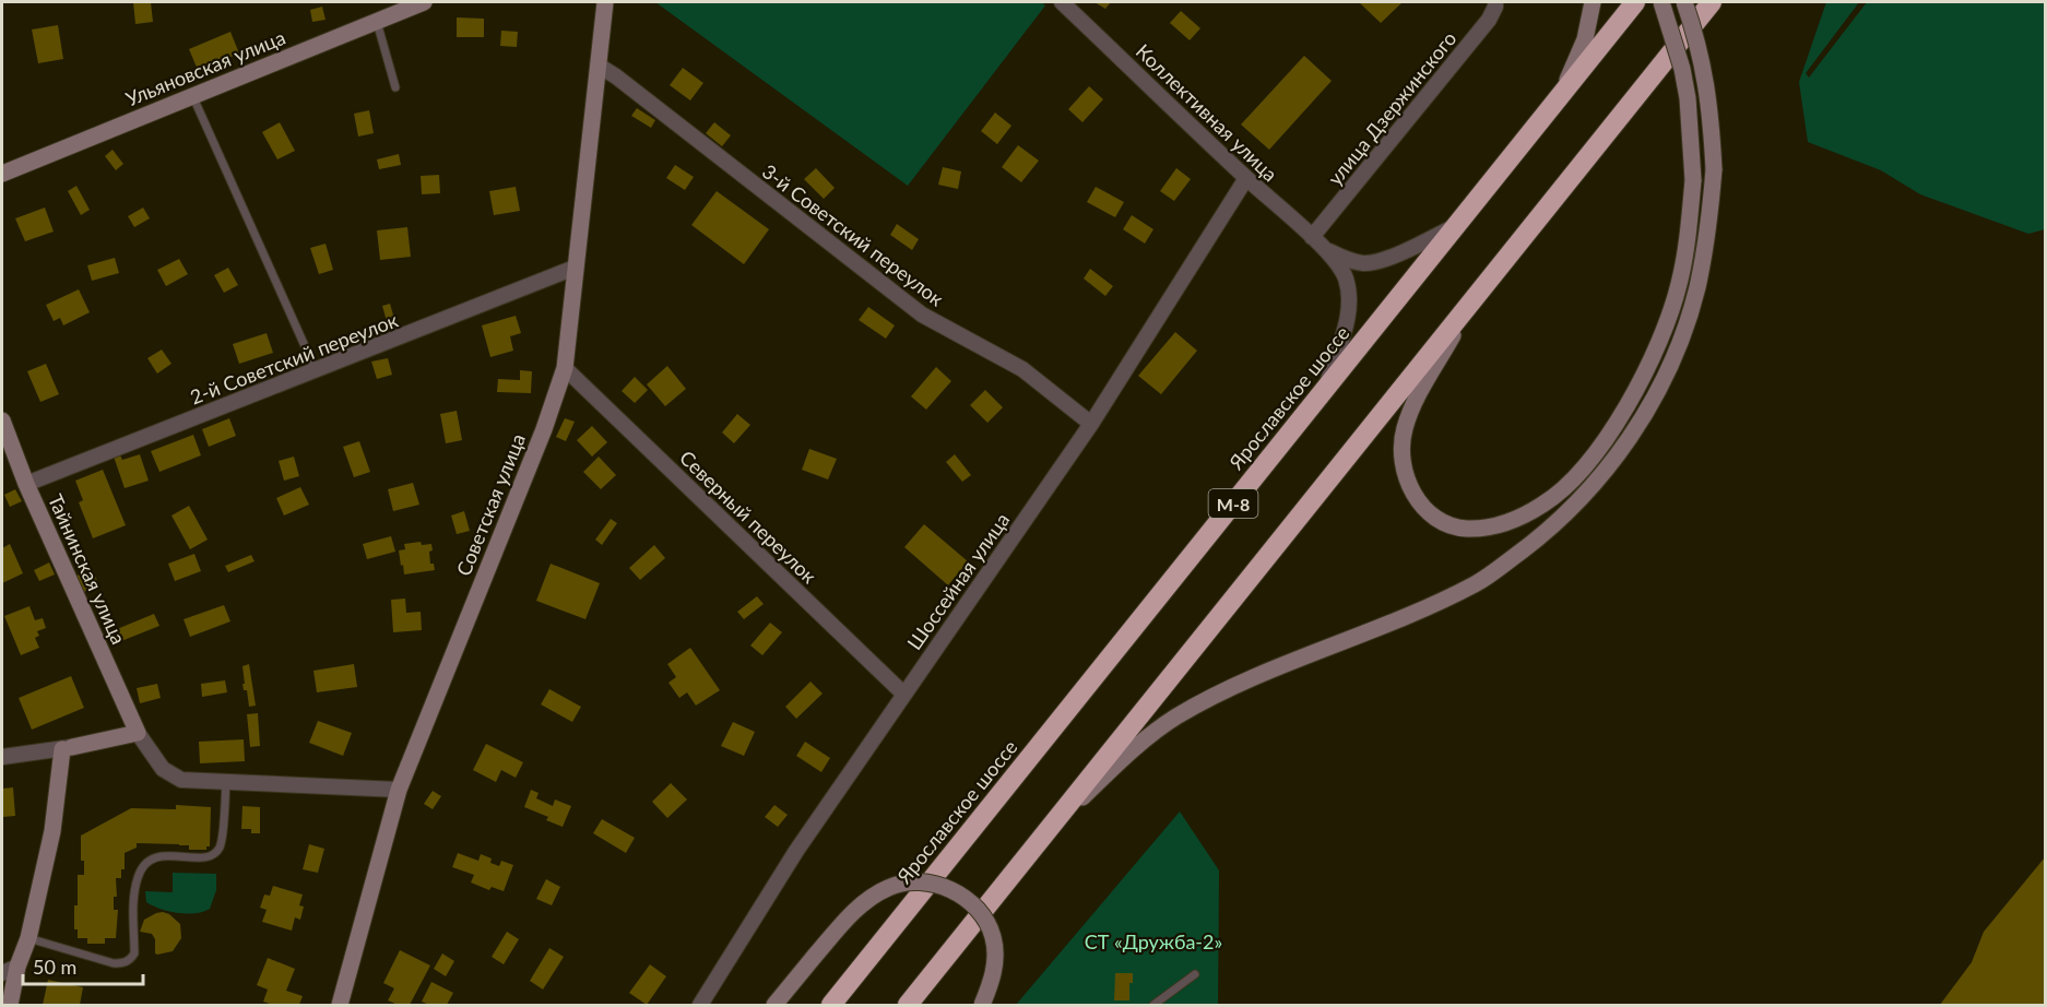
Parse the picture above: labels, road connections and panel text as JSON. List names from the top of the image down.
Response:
{
  "streets": {
    "highway": ["Ярославское шоссе", "М-8"],
    "street": [
      "Ульяновская улица",
      "улица Дзержинского",
      "Коллективная улица",
      "3-й Советский переулок",
      "2-й Советский переулок",
      "Советская улица",
      "Северный переулок",
      "Тайнинская улица",
      "Шоссейная улица"
    ]
  },
  "crossings": [
    ["улица Дзержинского", "Коллективная улица"],
    ["Коллективная улица", "Ярославское шоссе"],
    ["Коллективная улица", "Шоссейная улица"],
    ["3-й Советский переулок", "Советская улица"],
    ["3-й Советский переулок", "Шоссейная улица"],
    ["2-й Советский переулок", "Советская улица"],
    ["2-й Советский переулок", "Тайнинская улица"],
    ["Советская улица", "Северный переулок"],
    ["Северный переулок", "Шоссейная улица"]
  ],
  "parks": ["СТ «Дружба-2»"],
  "scale_bar": "50 m"
}
